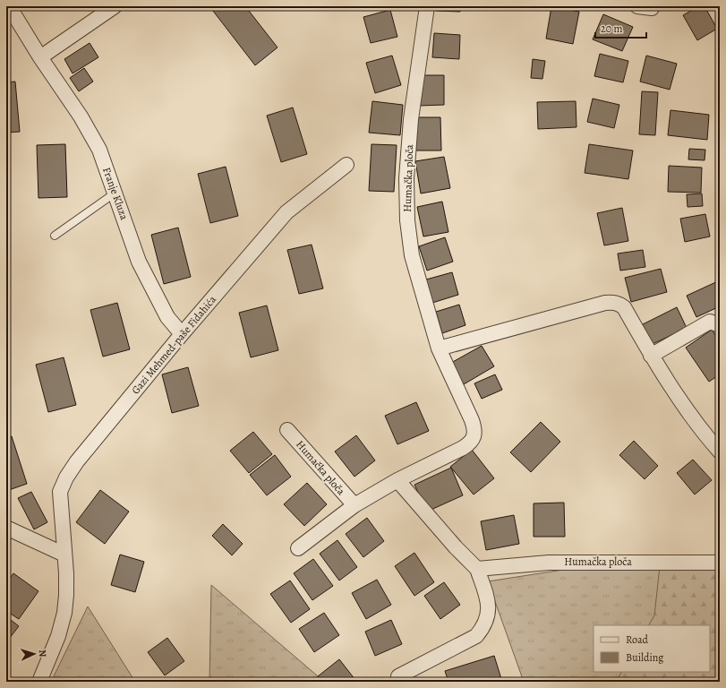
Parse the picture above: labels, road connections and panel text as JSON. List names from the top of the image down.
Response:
{
  "streets": {
    "street": ["Humačka ploča", "Franje Kluza", "Gazi Mehmed-paše Fidahića"]
  },
  "crossings": [
    ["Franje Kluza", "Gazi Mehmed-paše Fidahića"]
  ],
  "legend": ["Road", "Building"],
  "scale_bar": "20 m",
  "north": "right"
}
